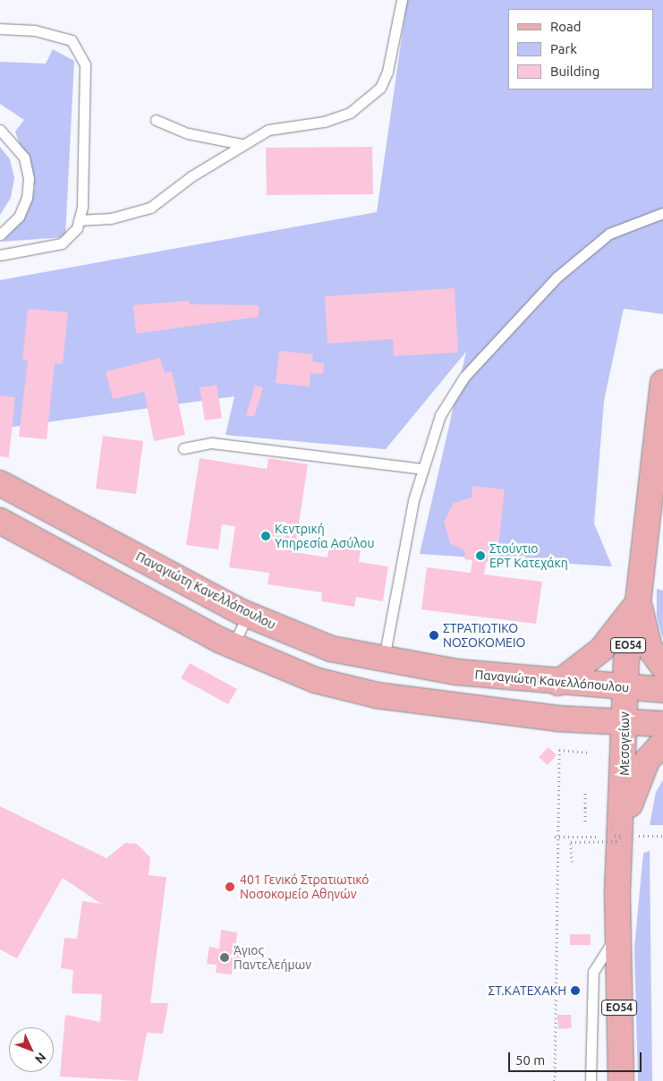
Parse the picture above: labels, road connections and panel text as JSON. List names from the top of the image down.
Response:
{
  "streets": {
    "main road": ["Παναγιώτη Κανελλόπουλου", "ΕΟ54", "Μεσογείων"]
  },
  "crossings": [
    ["Παναγιώτη Κανελλόπουλου", "Μεσογείων"]
  ],
  "places": [
    "Κεντρική Υπηρεσία Ασύλου",
    "Στούντιο ΕΡΤ Κατεχάκη",
    "ΣΤΡΑΤΙΩΤΙΚΟ ΝΟΣΟΚΟΜΕΙΟ",
    "401 Γενικό Στρατιωτικό Νοσοκομείο Αθηνών",
    "Άγιος Παντελεήμων",
    "ΣΤ.ΚΑΤΕΧΑΚΗ"
  ],
  "legend": ["Road", "Park", "Building"],
  "scale_bar": "50 m",
  "north": "bottom right"
}
